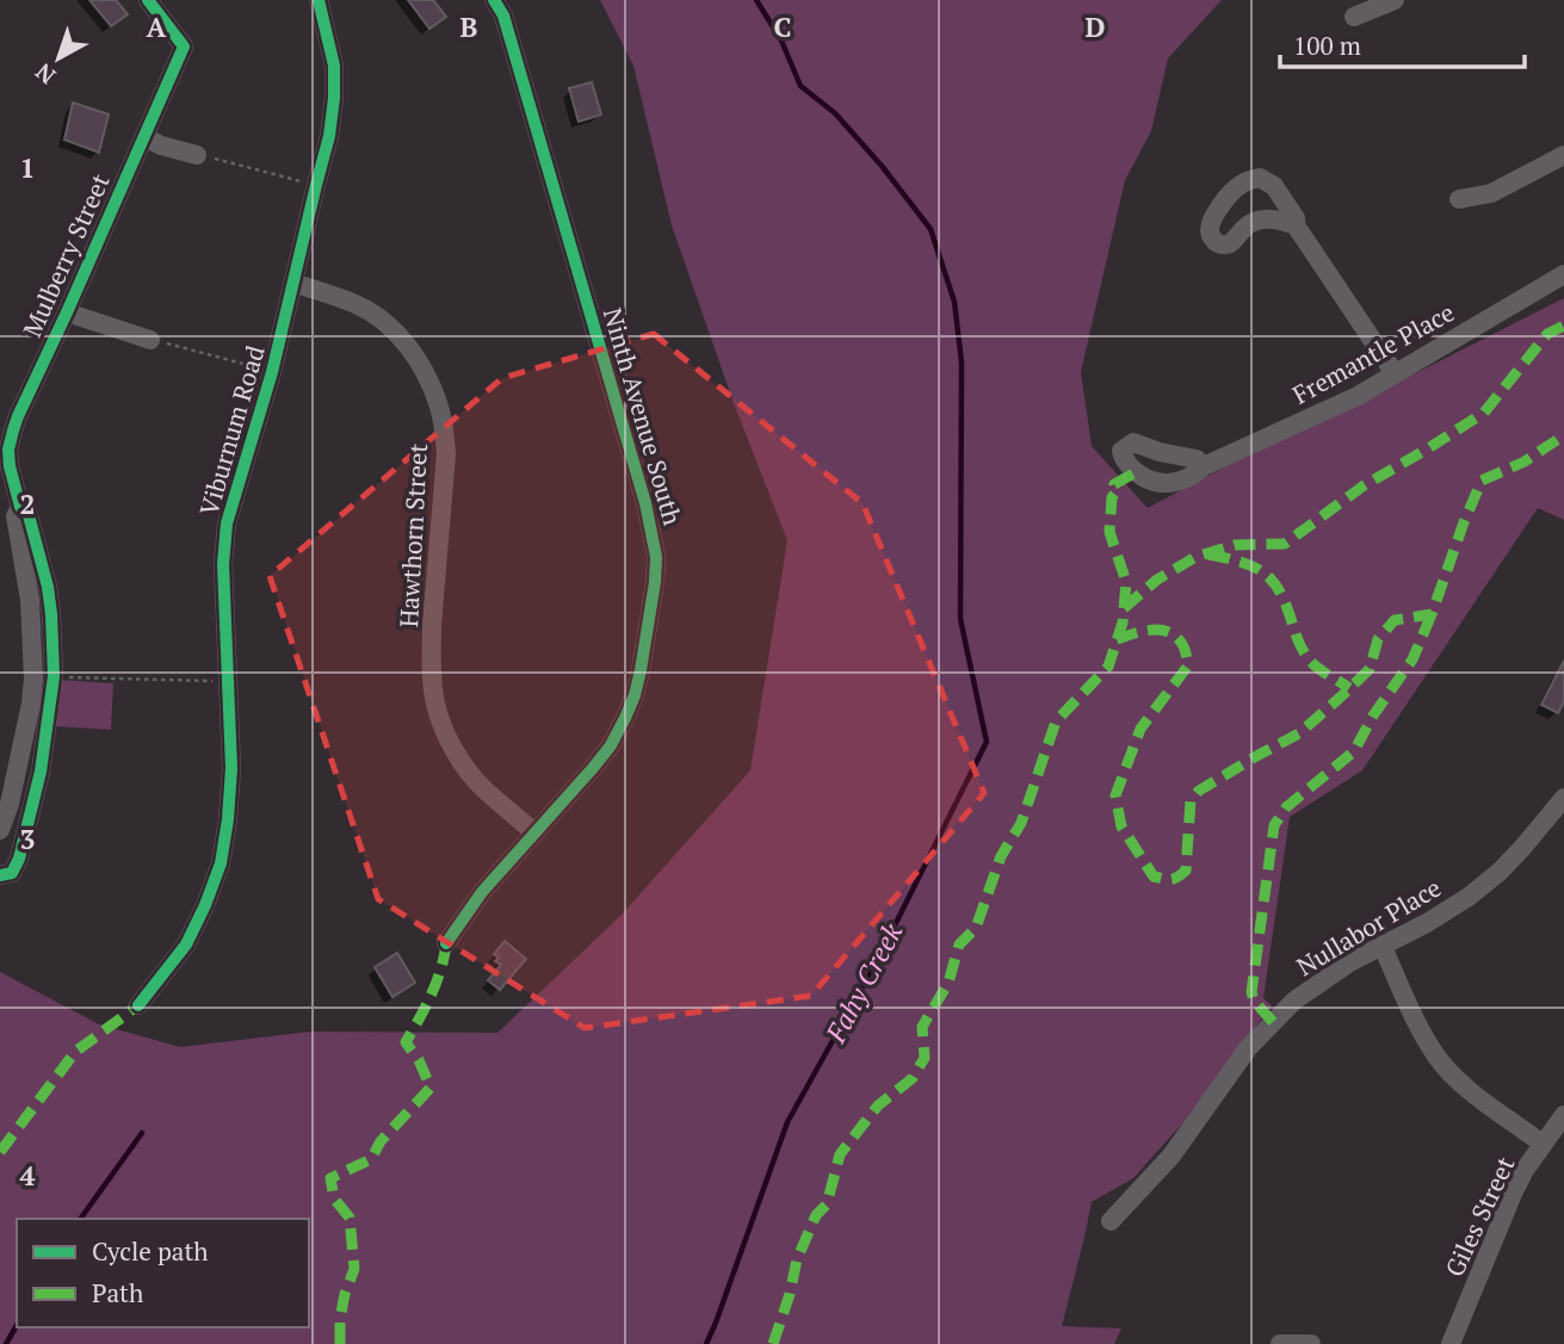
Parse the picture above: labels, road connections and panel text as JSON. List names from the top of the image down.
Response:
{
  "streets": {
    "street": [
      "Mulberry Street",
      "Fremantle Place",
      "Ninth Avenue South",
      "Viburnum Road",
      "Hawthorn Street",
      "Nullabor Place",
      "Giles Street"
    ]
  },
  "crossings": [
    ["Ninth Avenue South", "Hawthorn Street"],
    ["Viburnum Road", "Hawthorn Street"]
  ],
  "water": ["Fahy Creek"],
  "legend": ["Cycle path", "Path"],
  "scale_bar": "100 m",
  "north": "bottom left",
  "grid": {
    "columns": [
      "A",
      "B",
      "C",
      "D"
    ],
    "rows": [
      "1",
      "2",
      "3",
      "4"
    ]
  }
}
